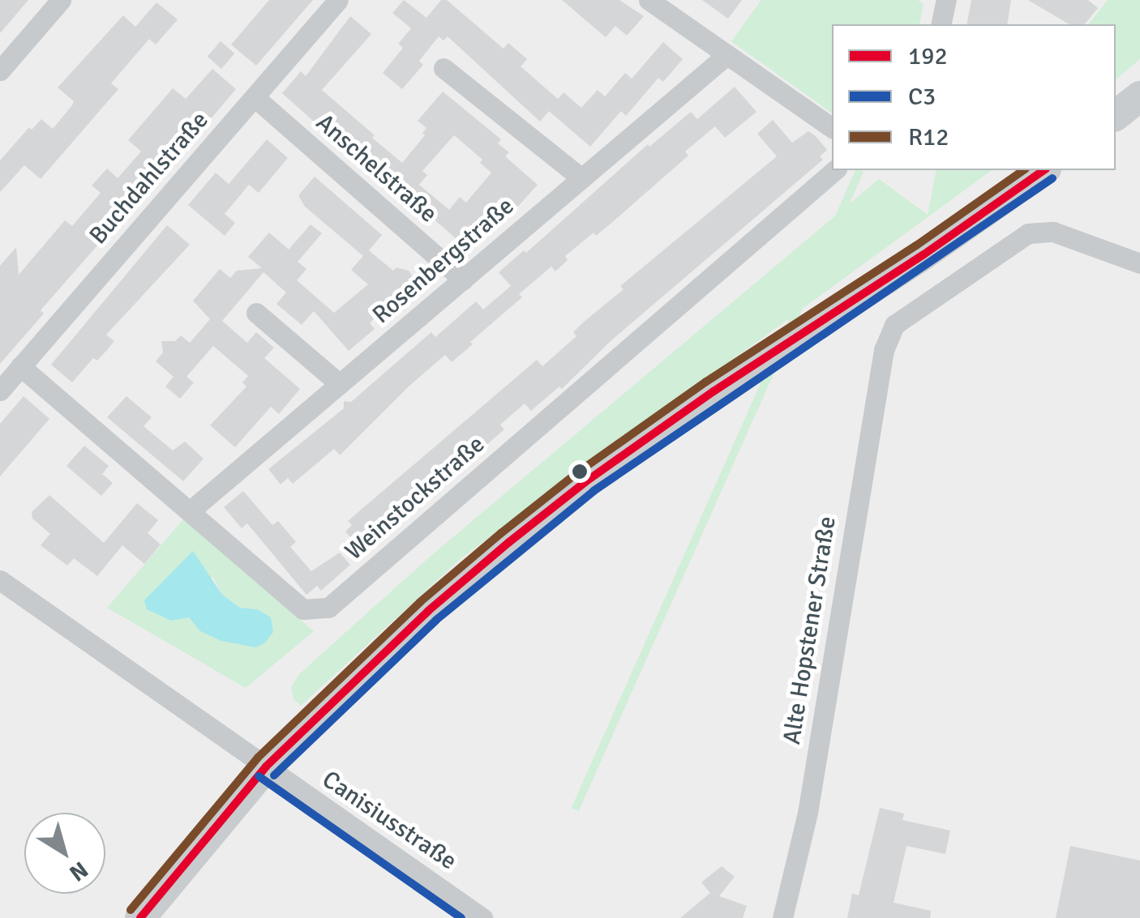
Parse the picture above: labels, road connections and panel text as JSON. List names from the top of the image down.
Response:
{
  "streets": {
    "street": [
      "Anschelstraße",
      "Buchdahlstraße",
      "Rosenbergstraße",
      "Weinstockstraße",
      "Alte Hopstener Straße",
      "Canisiusstraße"
    ]
  },
  "crossings": [
    ["Anschelstraße", "Buchdahlstraße"],
    ["Anschelstraße", "Rosenbergstraße"],
    ["Buchdahlstraße", "Weinstockstraße"],
    ["Rosenbergstraße", "Weinstockstraße"]
  ],
  "lines": ["transit line 192", "transit line R12", "transit line C3"],
  "legend": ["192", "C3", "R12"],
  "north": "bottom right"
}
